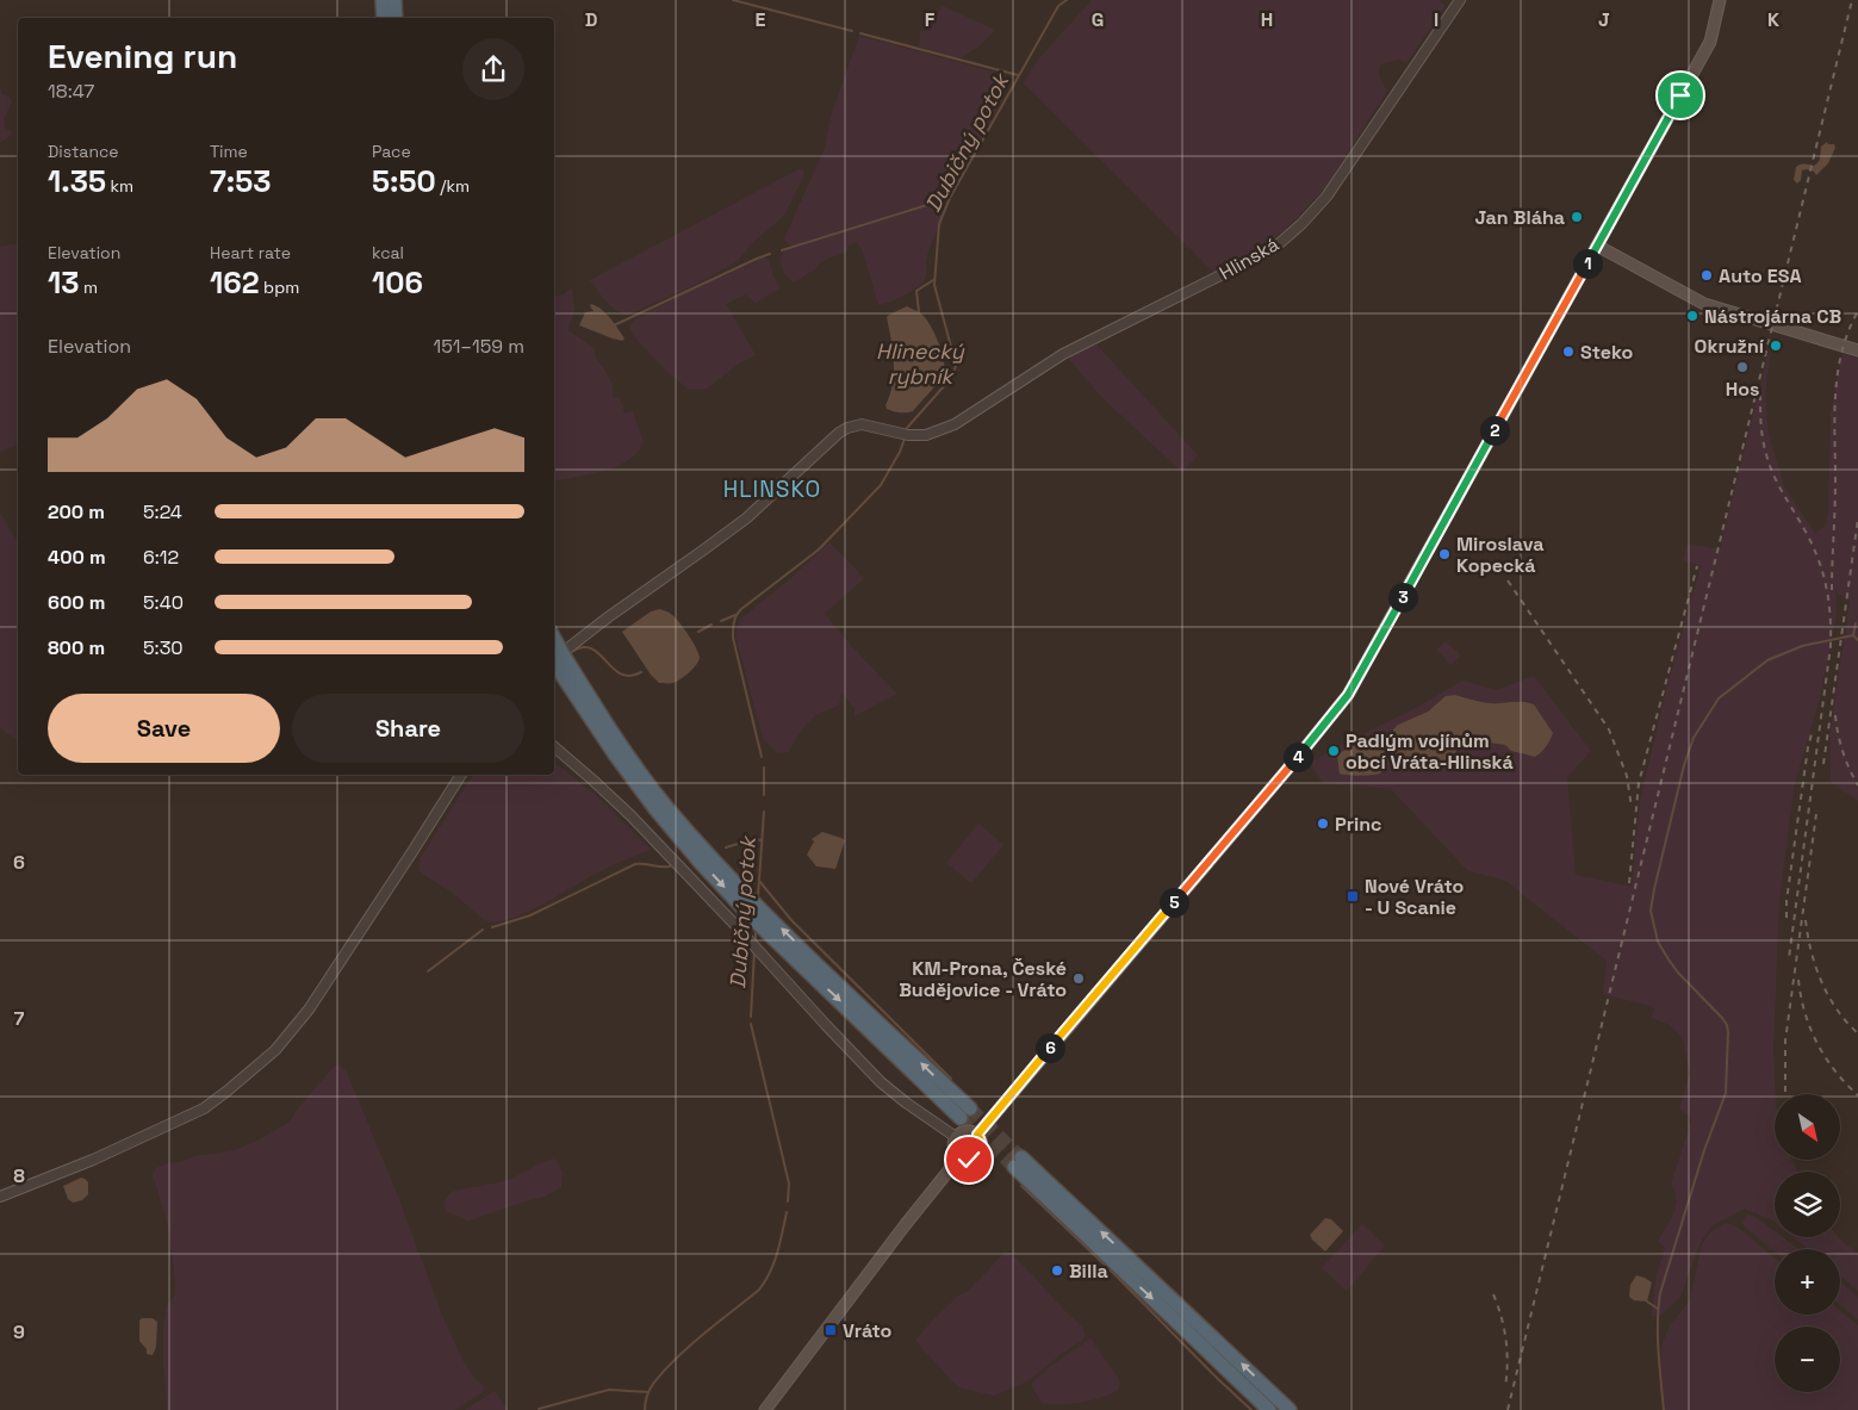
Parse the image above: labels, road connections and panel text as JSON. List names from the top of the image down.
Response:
{
  "streets": {
    "street": ["Hlinská"]
  },
  "districts": ["HLINSKO"],
  "water": ["Dubičný potok", "Hlinecký rybník"],
  "places": {
    "other": [
      "Jan Bláha",
      "Auto ESA",
      "Nástrojárna CB",
      "Okružní",
      "Steko",
      "Hos",
      "Miroslava Kopecká",
      "Padlým vojínům obcí Vráta-Hlinská",
      "Princ",
      "KM-Prona, České Budějovice - Vráto",
      "Billa"
    ],
    "transit": ["Nové Vráto - U Scanie", "Vráto"]
  },
  "north": "bottom right",
  "page": {
    "heading": ["Evening run", "18:47"],
    "stats": [
      ["Distance", "1.35 km"],
      ["Time", "7:53"],
      ["Pace", "5:50 /km"],
      ["Elevation", "13 m"],
      ["Heart rate", "162 bpm"],
      ["kcal", "106"]
    ],
    "pins": [
      "1",
      "2",
      "3",
      "4",
      "5",
      "6"
    ],
    "chart": ["Elevation", "151–159 m"],
    "list": [
      {
        "name": "200 m",
        "note": "5:24"
      },
      {
        "name": "400 m",
        "note": "6:12"
      },
      {
        "name": "600 m",
        "note": "5:40"
      },
      {
        "name": "800 m",
        "note": "5:30"
      }
    ],
    "buttons": ["Save", "Share"],
    "map_buttons": ["+", "−"]
  },
  "grid": {
    "columns": [
      "D",
      "E",
      "F",
      "G",
      "H",
      "I",
      "J",
      "K"
    ],
    "rows": [
      "6",
      "7",
      "8",
      "9"
    ]
  }
}
